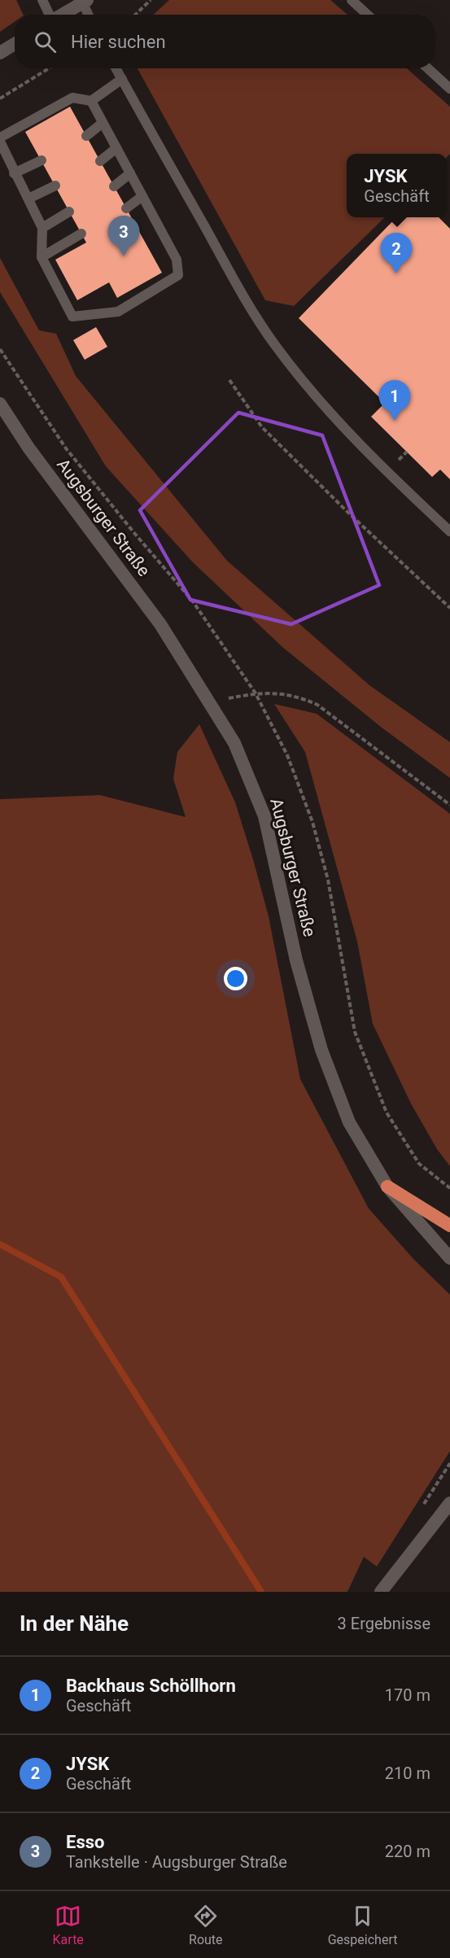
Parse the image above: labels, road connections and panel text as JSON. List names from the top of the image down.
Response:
{
  "streets": {
    "main road": ["Augsburger Straße"]
  },
  "page": {
    "search": "Hier suchen",
    "popup": ["JYSK", "Geschäft"],
    "pins": ["3", "2", "1"],
    "heading": ["In der Nähe", "3 Ergebnisse"],
    "list": [
      {
        "mark": "1",
        "name": "Backhaus Schöllhorn",
        "note": "Geschäft",
        "value": "170 m"
      },
      {
        "mark": "2",
        "name": "JYSK",
        "note": "Geschäft",
        "value": "210 m"
      },
      {
        "mark": "3",
        "name": "Esso",
        "note": "Tankstelle · Augsburger Straße",
        "value": "220 m"
      }
    ],
    "nav": ["Karte", "Route", "Gespeichert"]
  }
}
